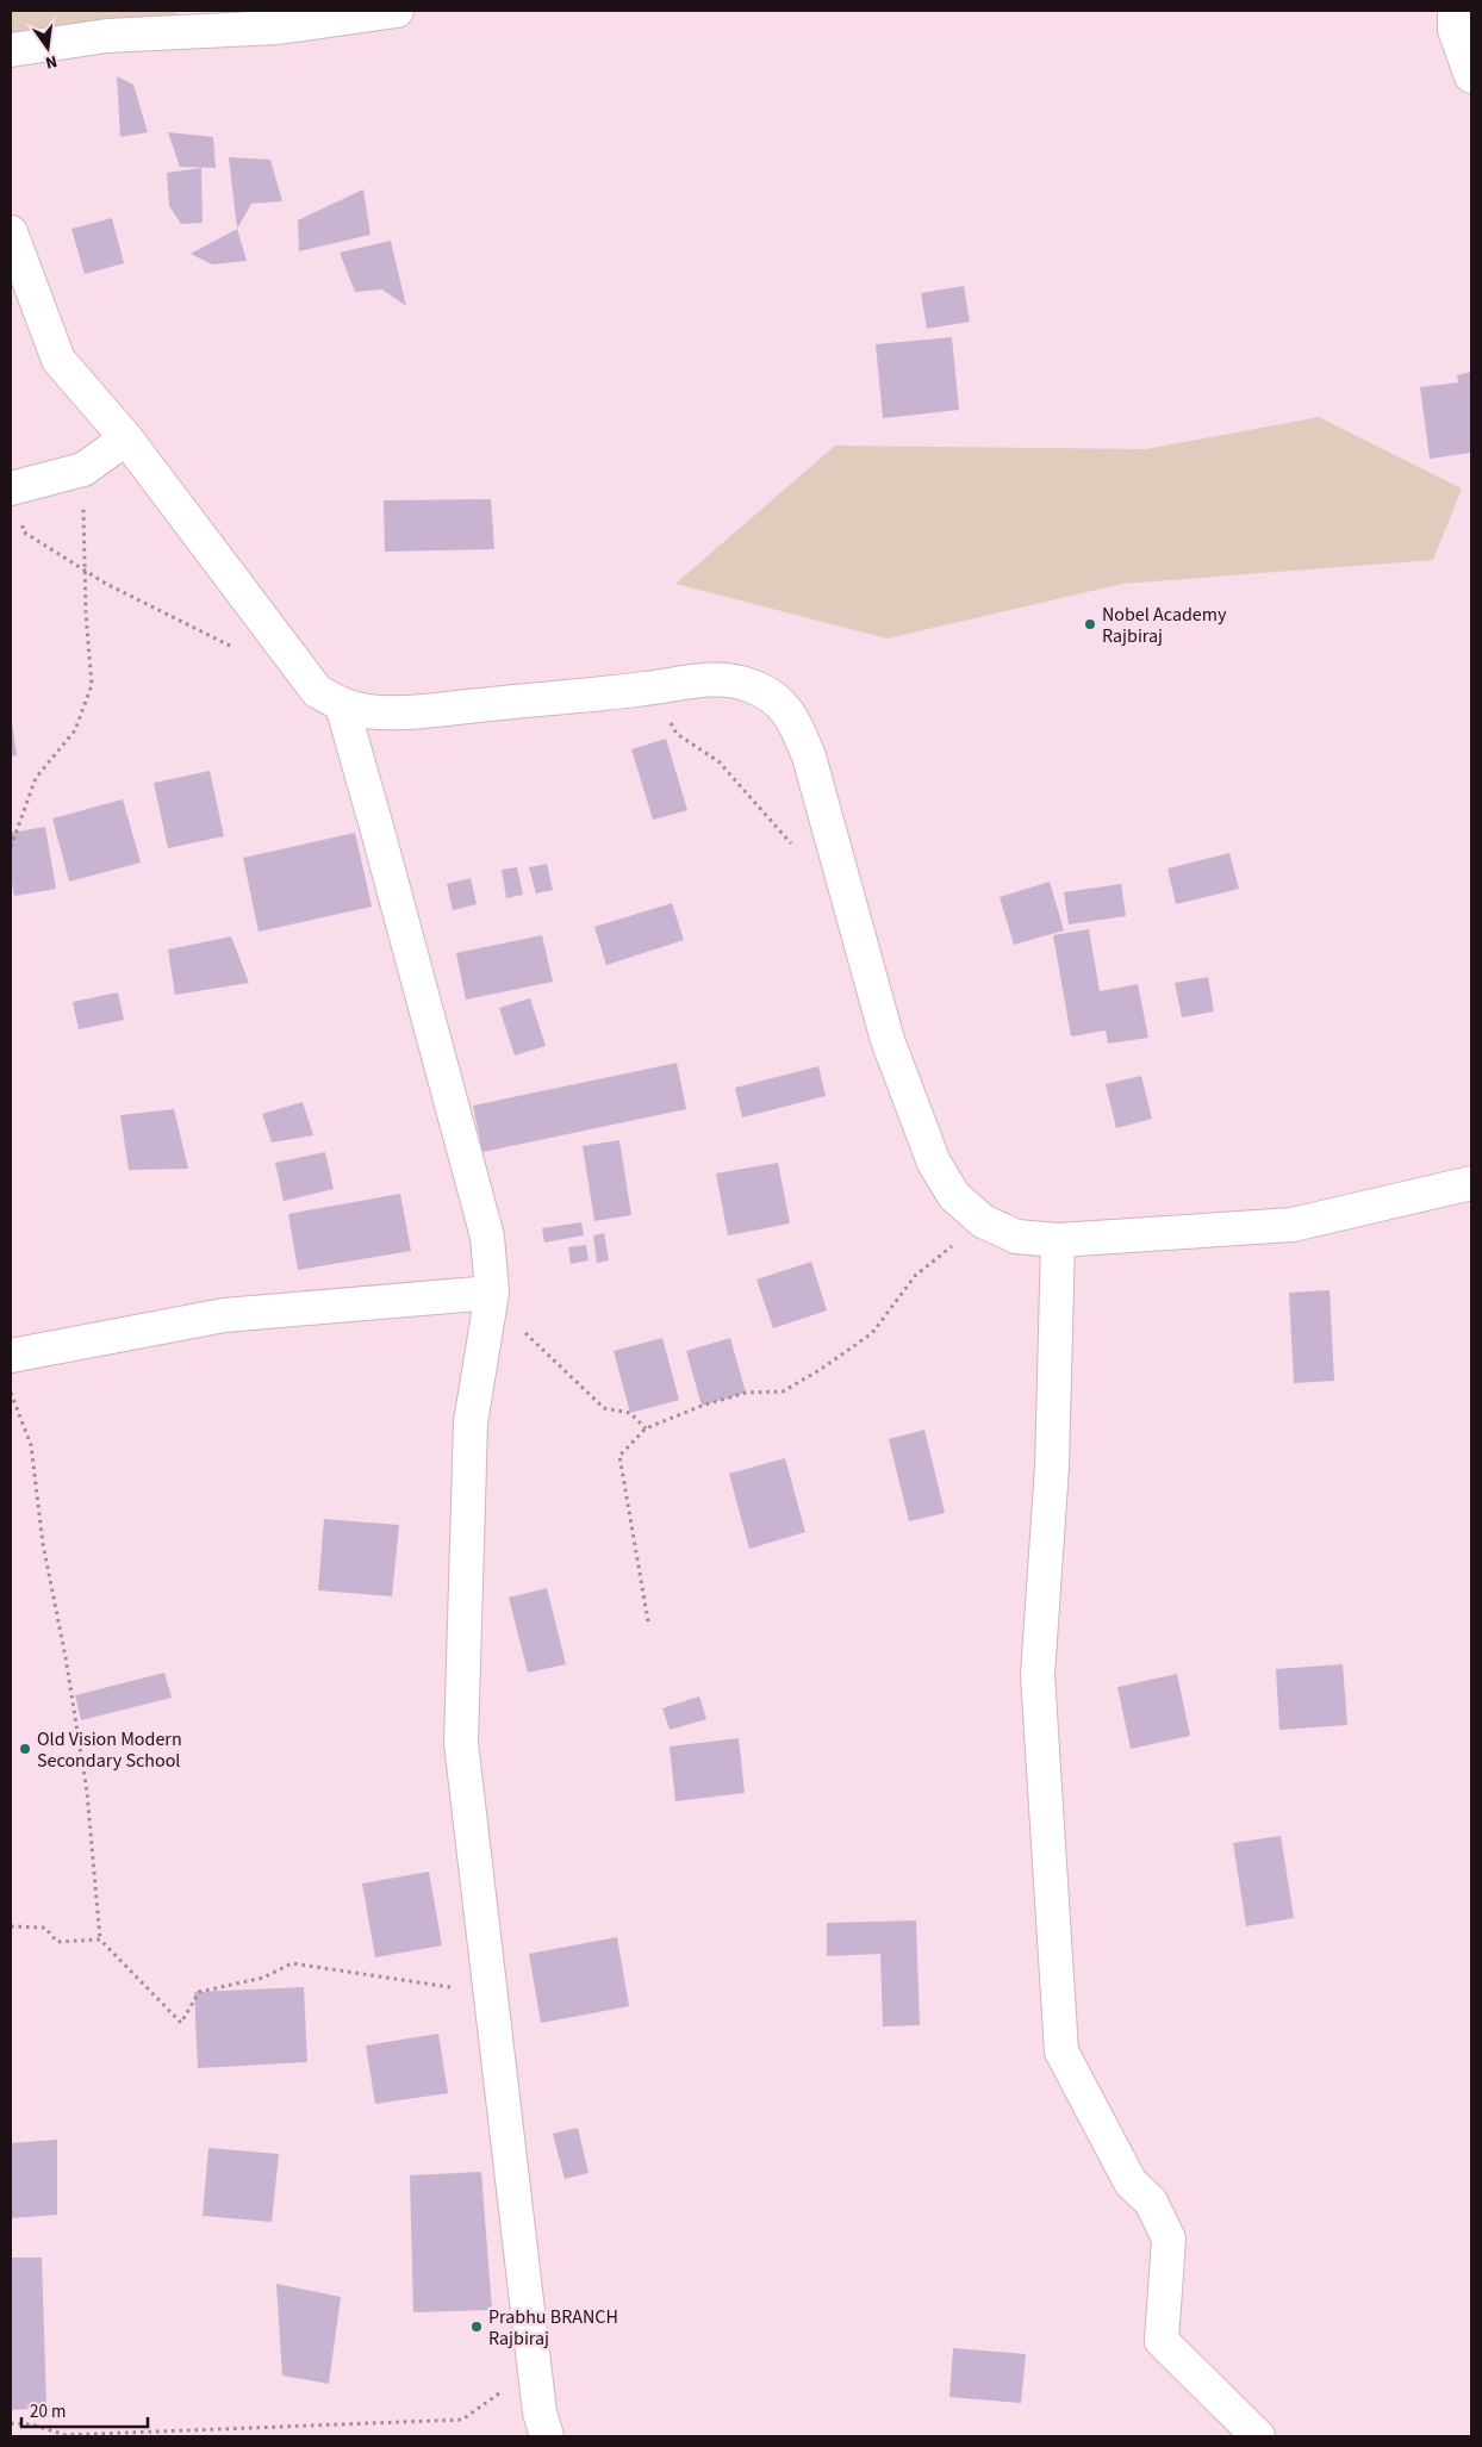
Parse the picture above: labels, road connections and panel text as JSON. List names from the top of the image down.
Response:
{
  "places": ["Nobel Academy Rajbiraj", "Old Vision Modern Secondary School", "Prabhu BRANCH Rajbiraj"],
  "scale_bar": "20 m",
  "north": "bottom"
}
